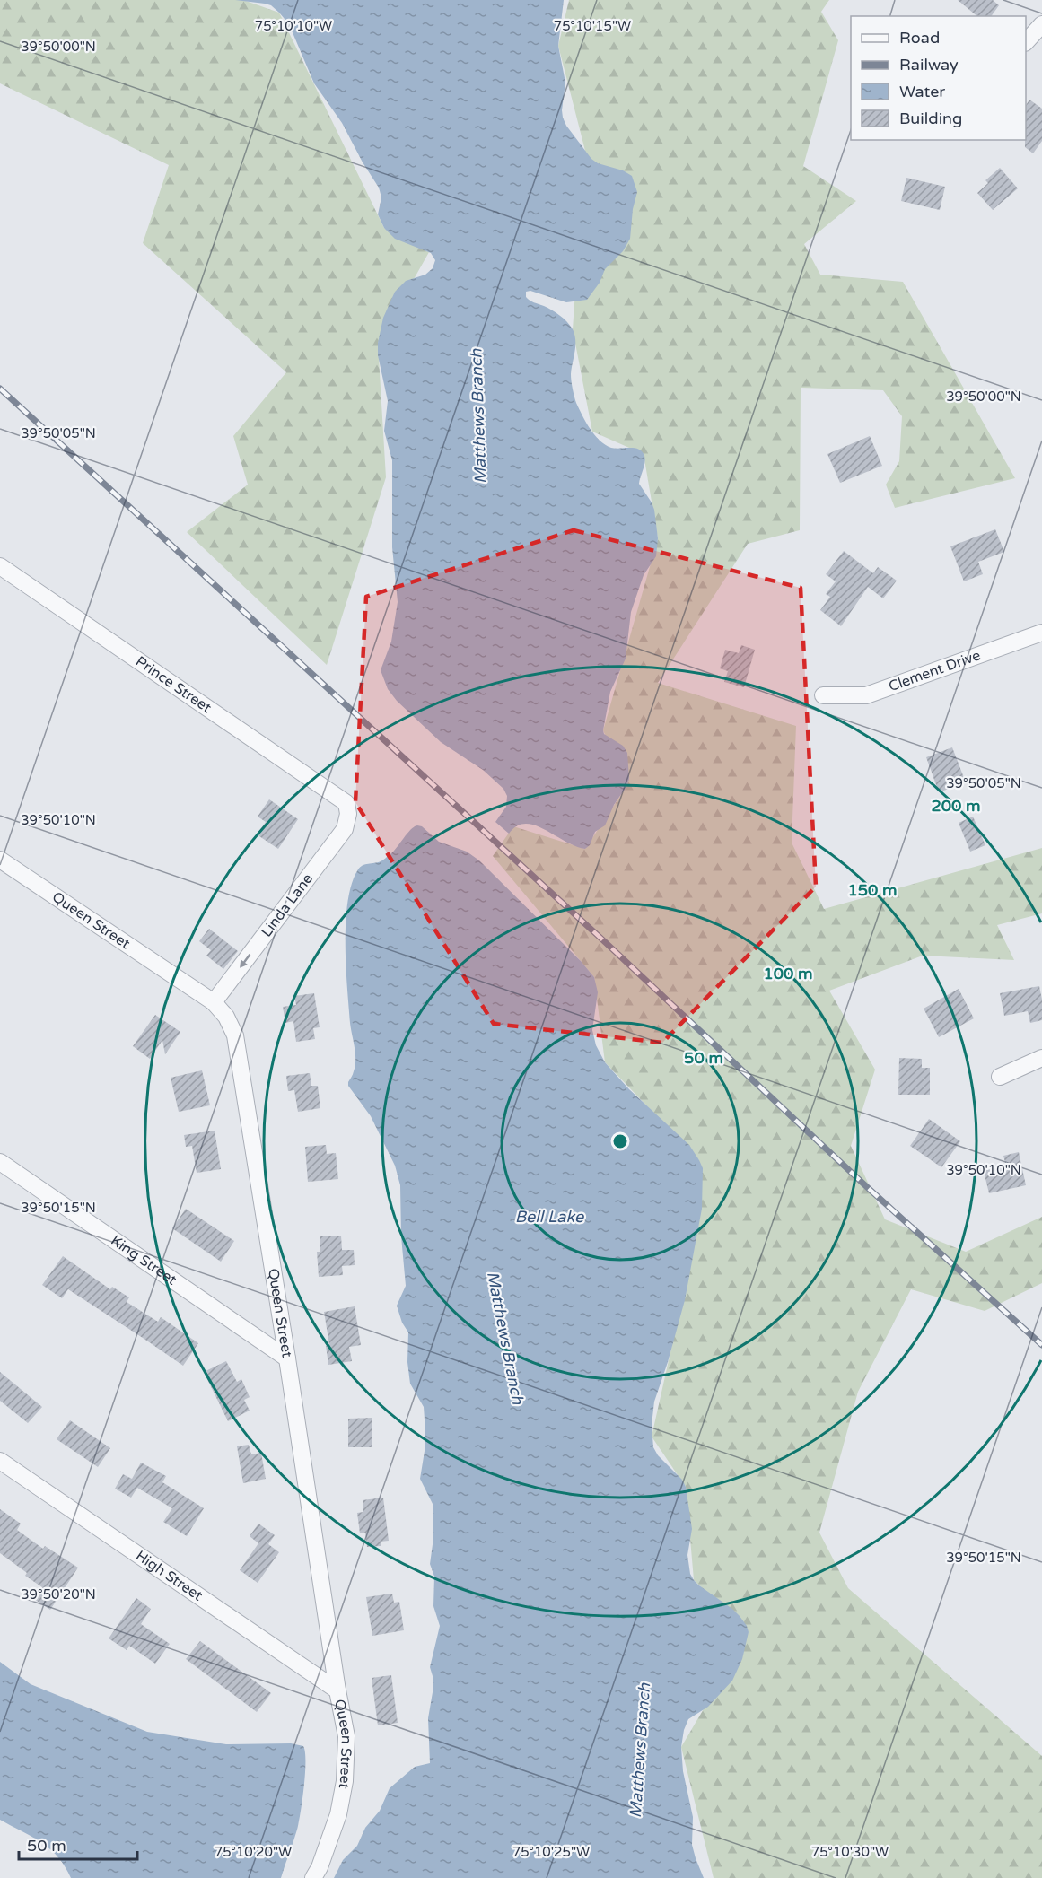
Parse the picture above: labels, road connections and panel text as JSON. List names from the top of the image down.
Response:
{
  "streets": {
    "street": [
      "Clement Drive",
      "Prince Street",
      "Linda Lane",
      "Queen Street",
      "King Street",
      "High Street"
    ]
  },
  "crossings": [
    ["Prince Street", "Linda Lane"],
    ["Linda Lane", "Queen Street"],
    ["Queen Street", "King Street"],
    ["Queen Street", "High Street"]
  ],
  "one_way": ["Linda Lane"],
  "water": ["Matthews Branch", "Bell Lake"],
  "legend": [
    "Road",
    "Railway",
    "Water",
    "Building"
  ],
  "scale_bar": "50 m",
  "coordinates": [
    "75°10'10\"W",
    "75°10'15\"W",
    "39°50'00\"N",
    "39°50'05\"N",
    "39°50'10\"N",
    "39°50'15\"N",
    "39°50'20\"N",
    "75°10'20\"W",
    "75°10'25\"W",
    "75°10'30\"W"
  ],
  "rings": [
    "200 m",
    "150 m",
    "100 m",
    "50 m"
  ]
}
